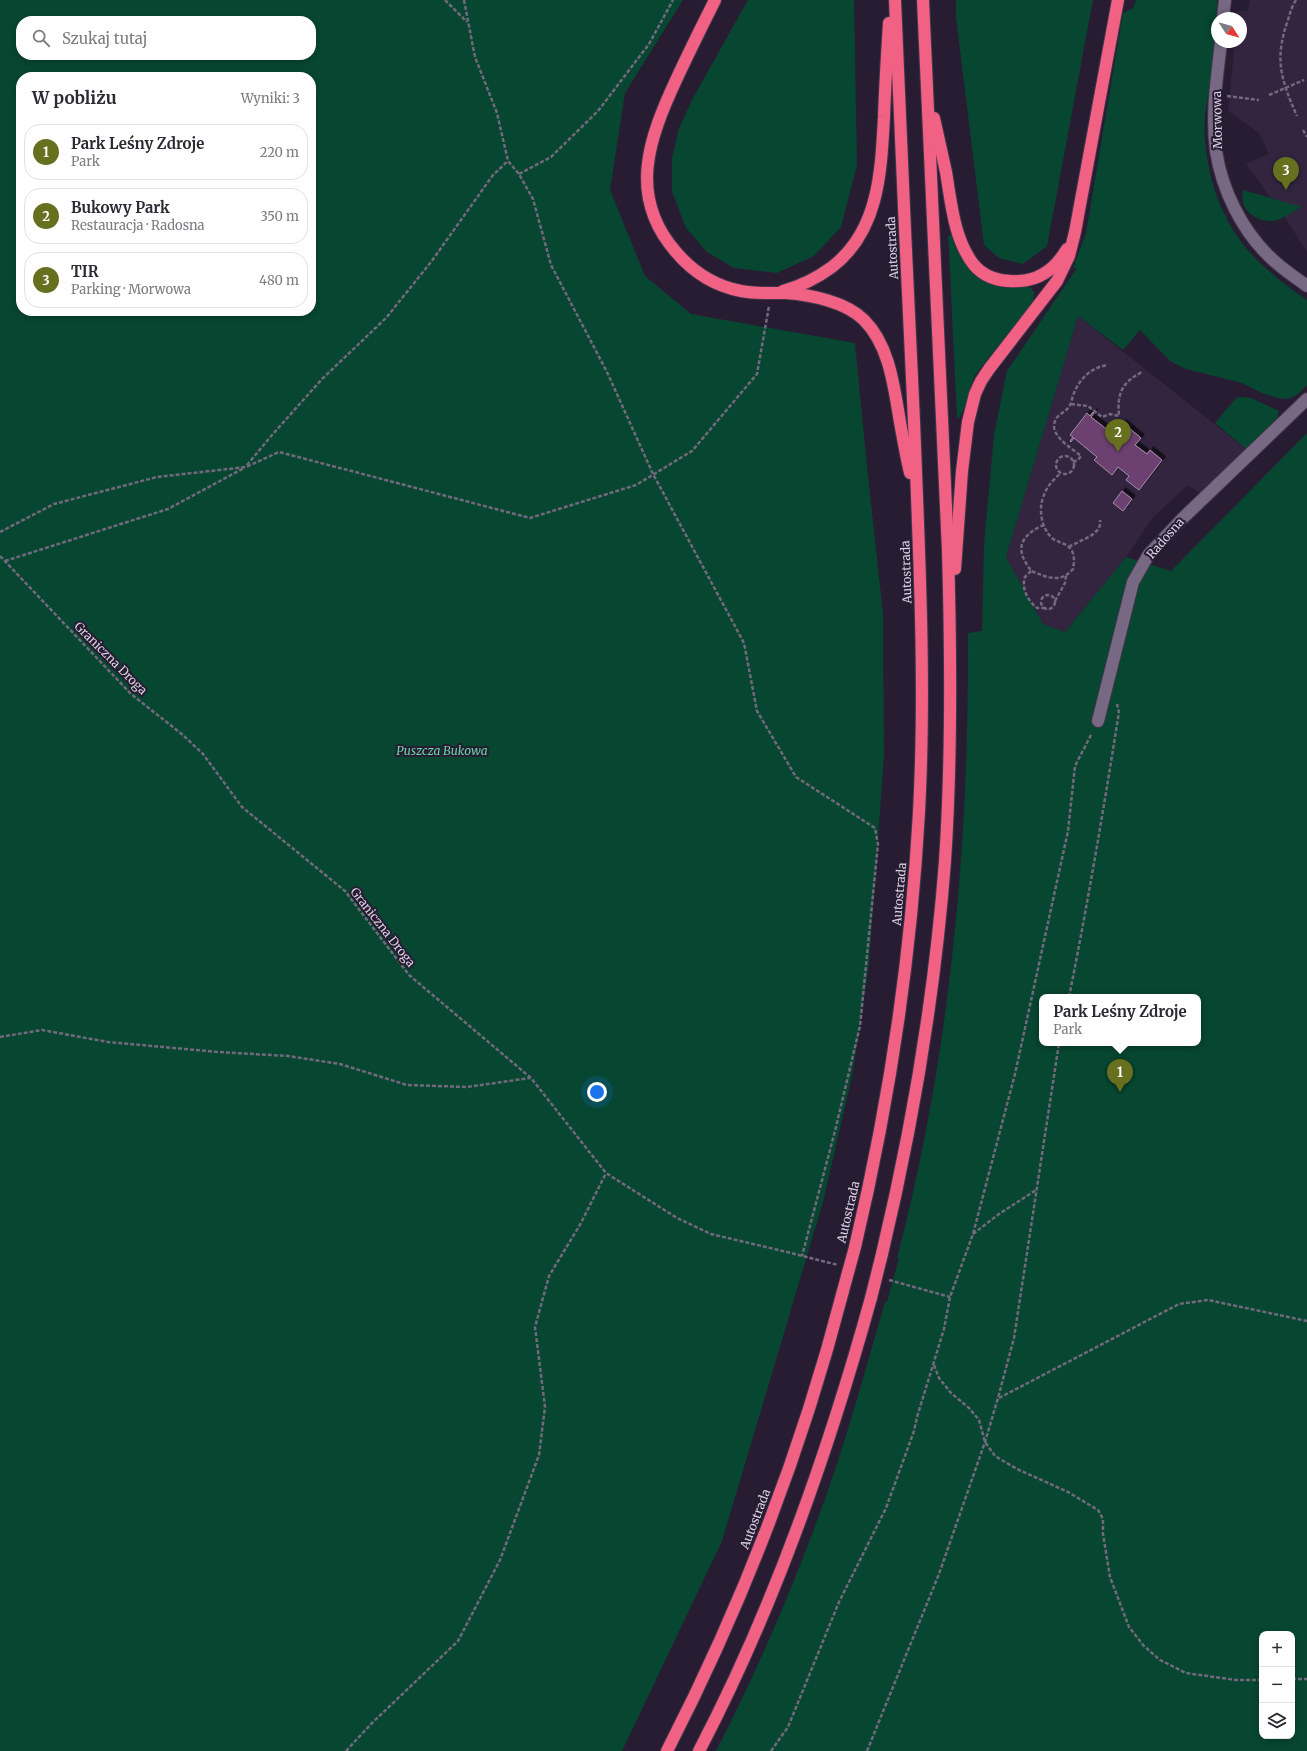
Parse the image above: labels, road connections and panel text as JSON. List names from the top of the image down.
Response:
{
  "streets": {
    "highway": ["Autostrada"],
    "street": ["Morwowa", "Radosna"],
    "path": ["Graniczna Droga"]
  },
  "parks": ["Puszcza Bukowa"],
  "north": "bottom right",
  "page": {
    "search": "Szukaj tutaj",
    "heading": ["W pobliżu", "Wyniki: 3"],
    "list": [
      {
        "mark": "1",
        "name": "Park Leśny Zdroje",
        "note": "Park",
        "value": "220 m"
      },
      {
        "mark": "2",
        "name": "Bukowy Park",
        "note": "Restauracja · Radosna",
        "value": "350 m"
      },
      {
        "mark": "3",
        "name": "TIR",
        "note": "Parking · Morwowa",
        "value": "480 m"
      }
    ],
    "pins": ["3", "2", "1"],
    "popup": ["Park Leśny Zdroje", "Park"],
    "map_buttons": ["+", "−"]
  }
}
